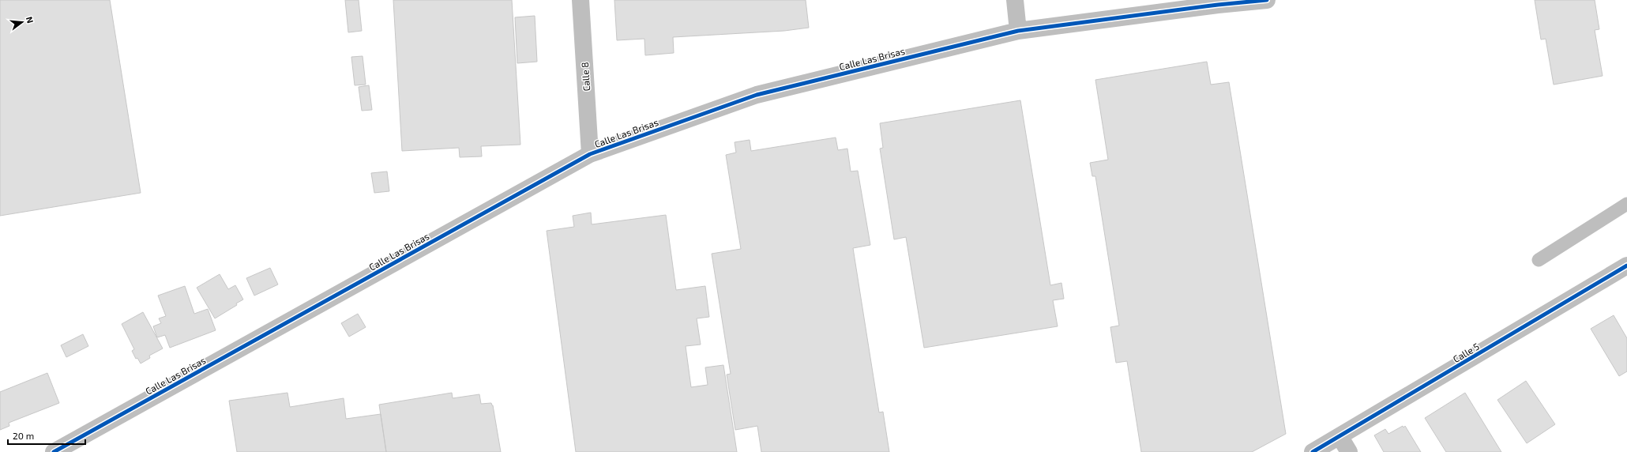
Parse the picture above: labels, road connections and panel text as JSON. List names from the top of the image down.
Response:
{
  "streets": {
    "street": ["Calle Las Brisas", "Calle 8", "Calle 5"]
  },
  "crossings": [
    ["Calle Las Brisas", "Calle 8"]
  ],
  "scale_bar": "20 m",
  "north": "right"
}
